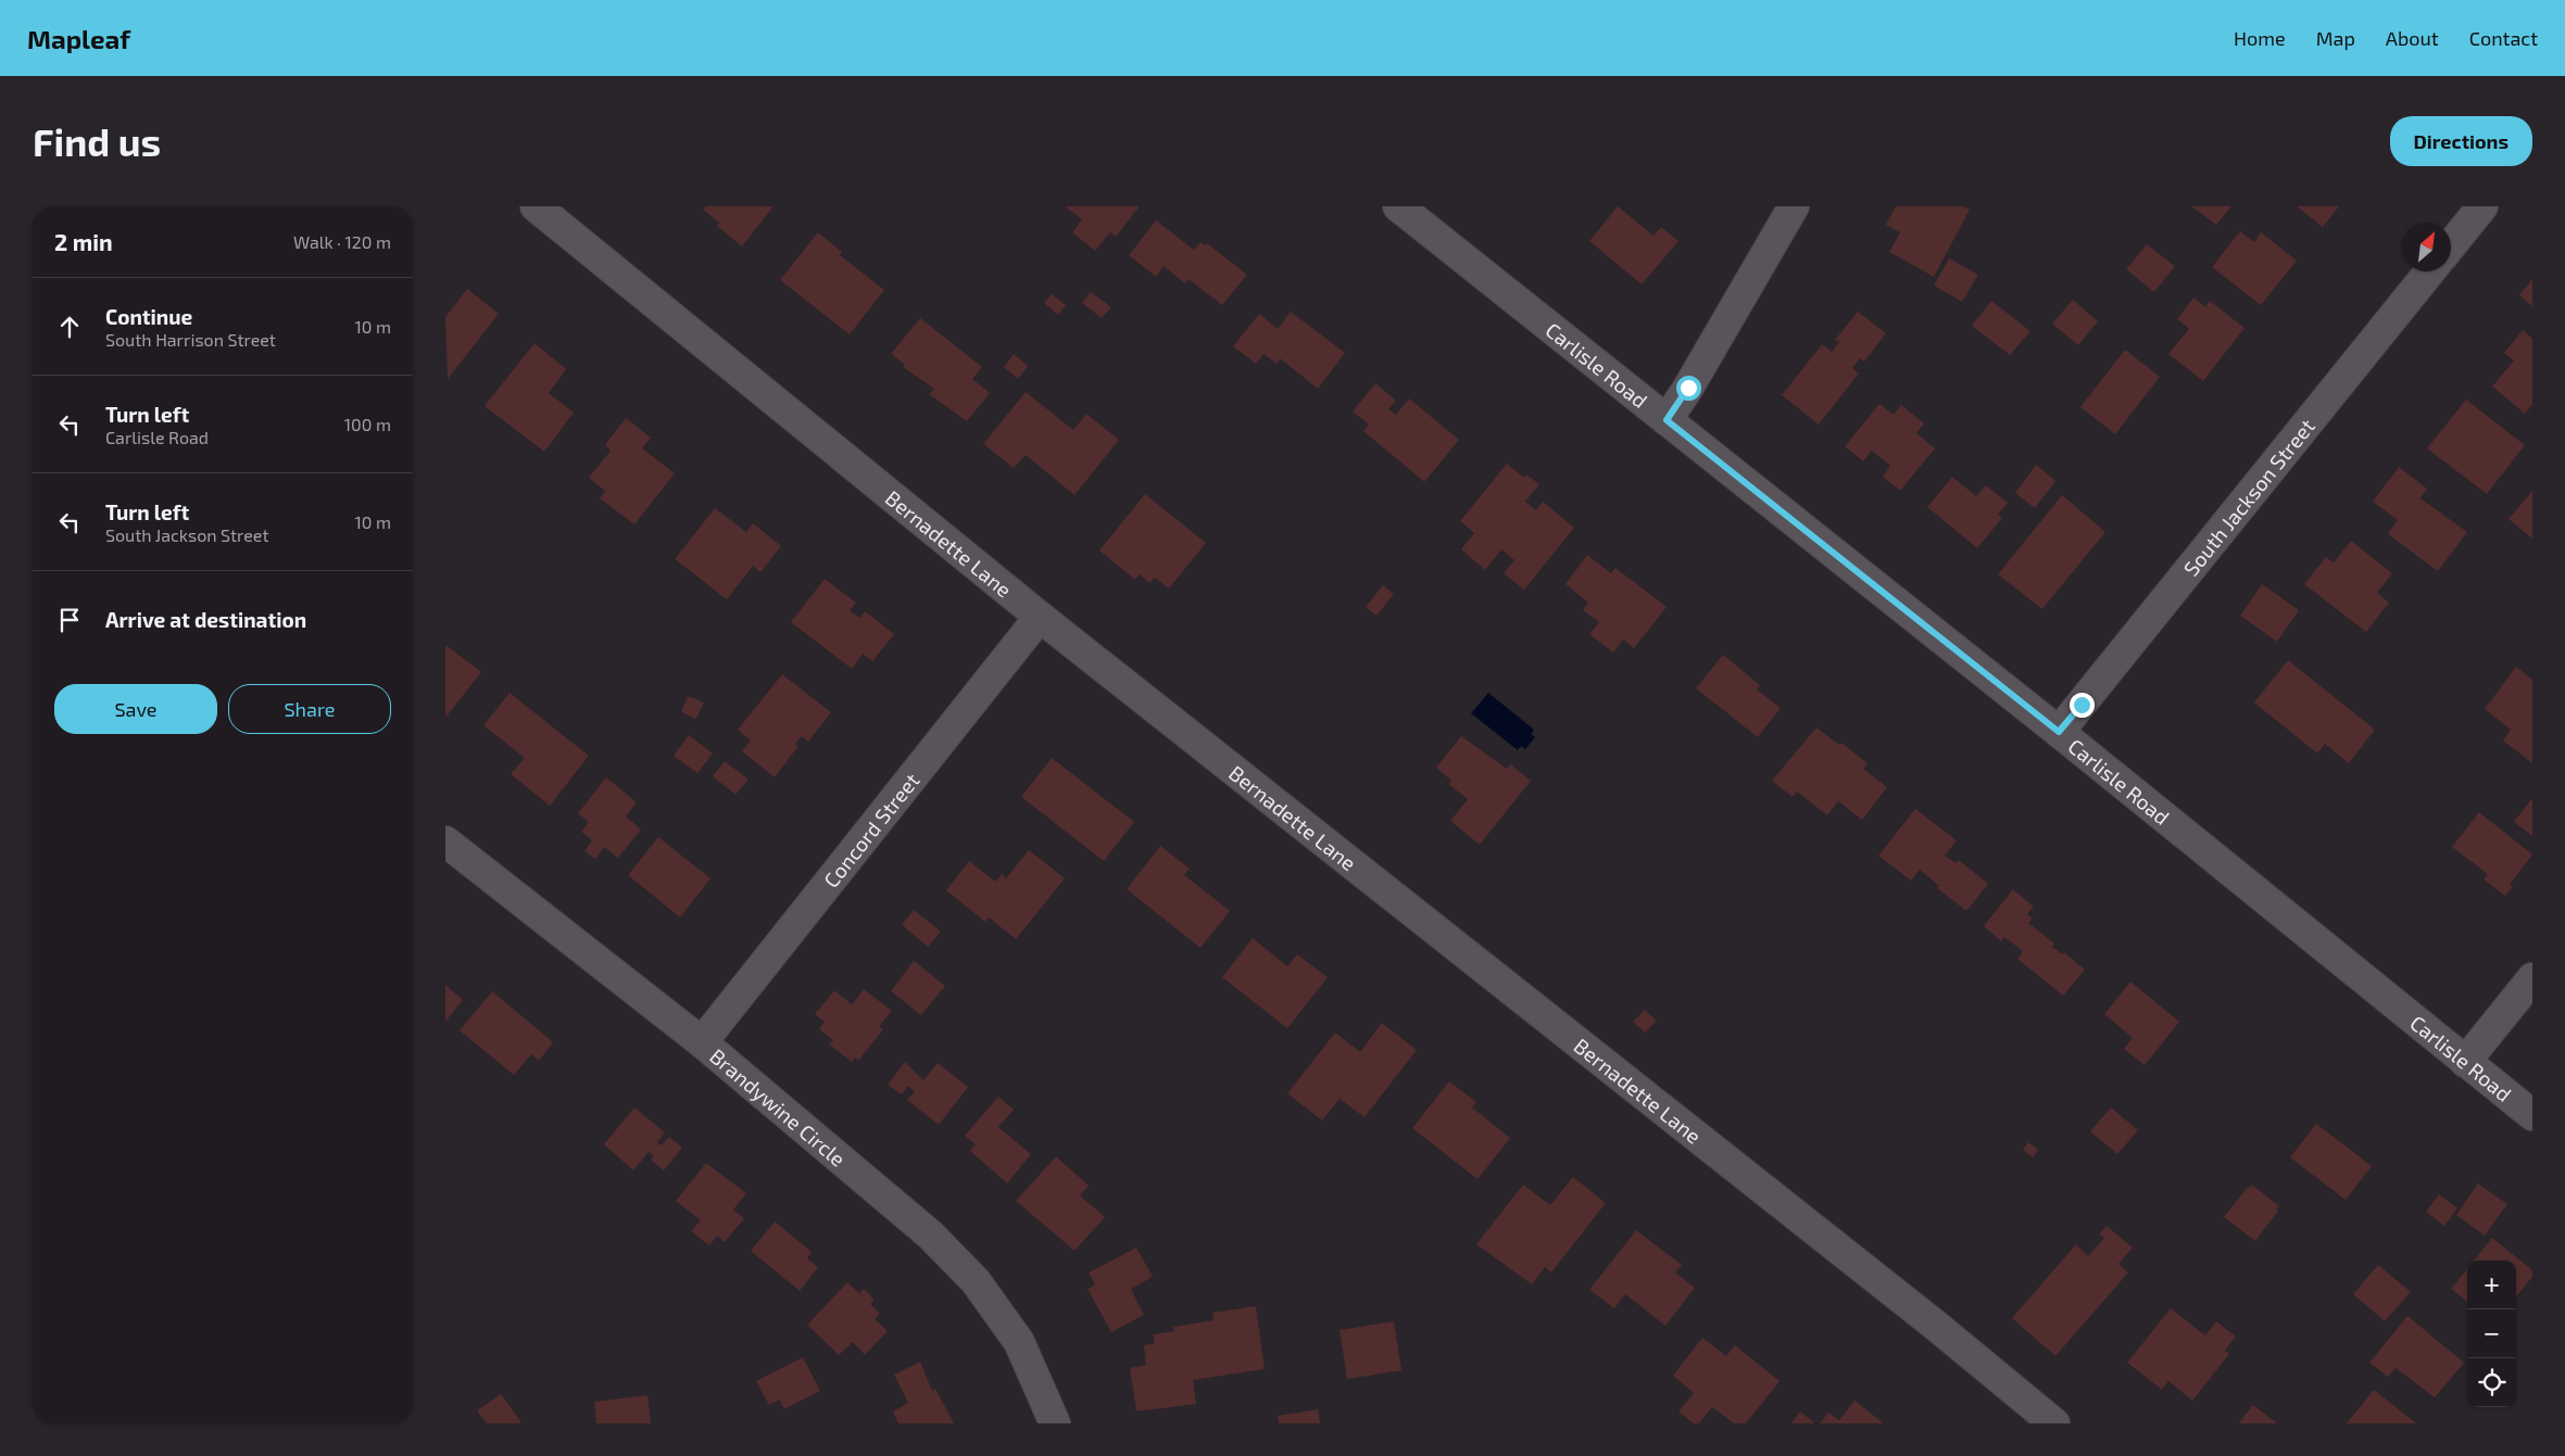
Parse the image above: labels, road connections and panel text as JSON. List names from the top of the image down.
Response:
{
  "streets": {
    "street": [
      "Carlisle Road",
      "South Jackson Street",
      "Bernadette Lane",
      "Concord Street",
      "Brandywine Circle"
    ]
  },
  "crossings": [
    ["Carlisle Road", "South Jackson Street"],
    ["Bernadette Lane", "Concord Street"],
    ["Concord Street", "Brandywine Circle"]
  ],
  "north": "top right",
  "page": {
    "header": "Mapleaf",
    "nav": [
      "Home",
      "Map",
      "About",
      "Contact"
    ],
    "buttons": [
      "Directions",
      ["Save", "Share"]
    ],
    "title": "Find us",
    "heading": ["2 min", "Walk · 120 m"],
    "list": [
      ["Continue", "South Harrison Street", "10 m"],
      ["Turn left", "Carlisle Road", "100 m"],
      ["Turn left", "South Jackson Street", "10 m"],
      "Arrive at destination"
    ],
    "map_buttons": ["+", "−"]
  }
}
